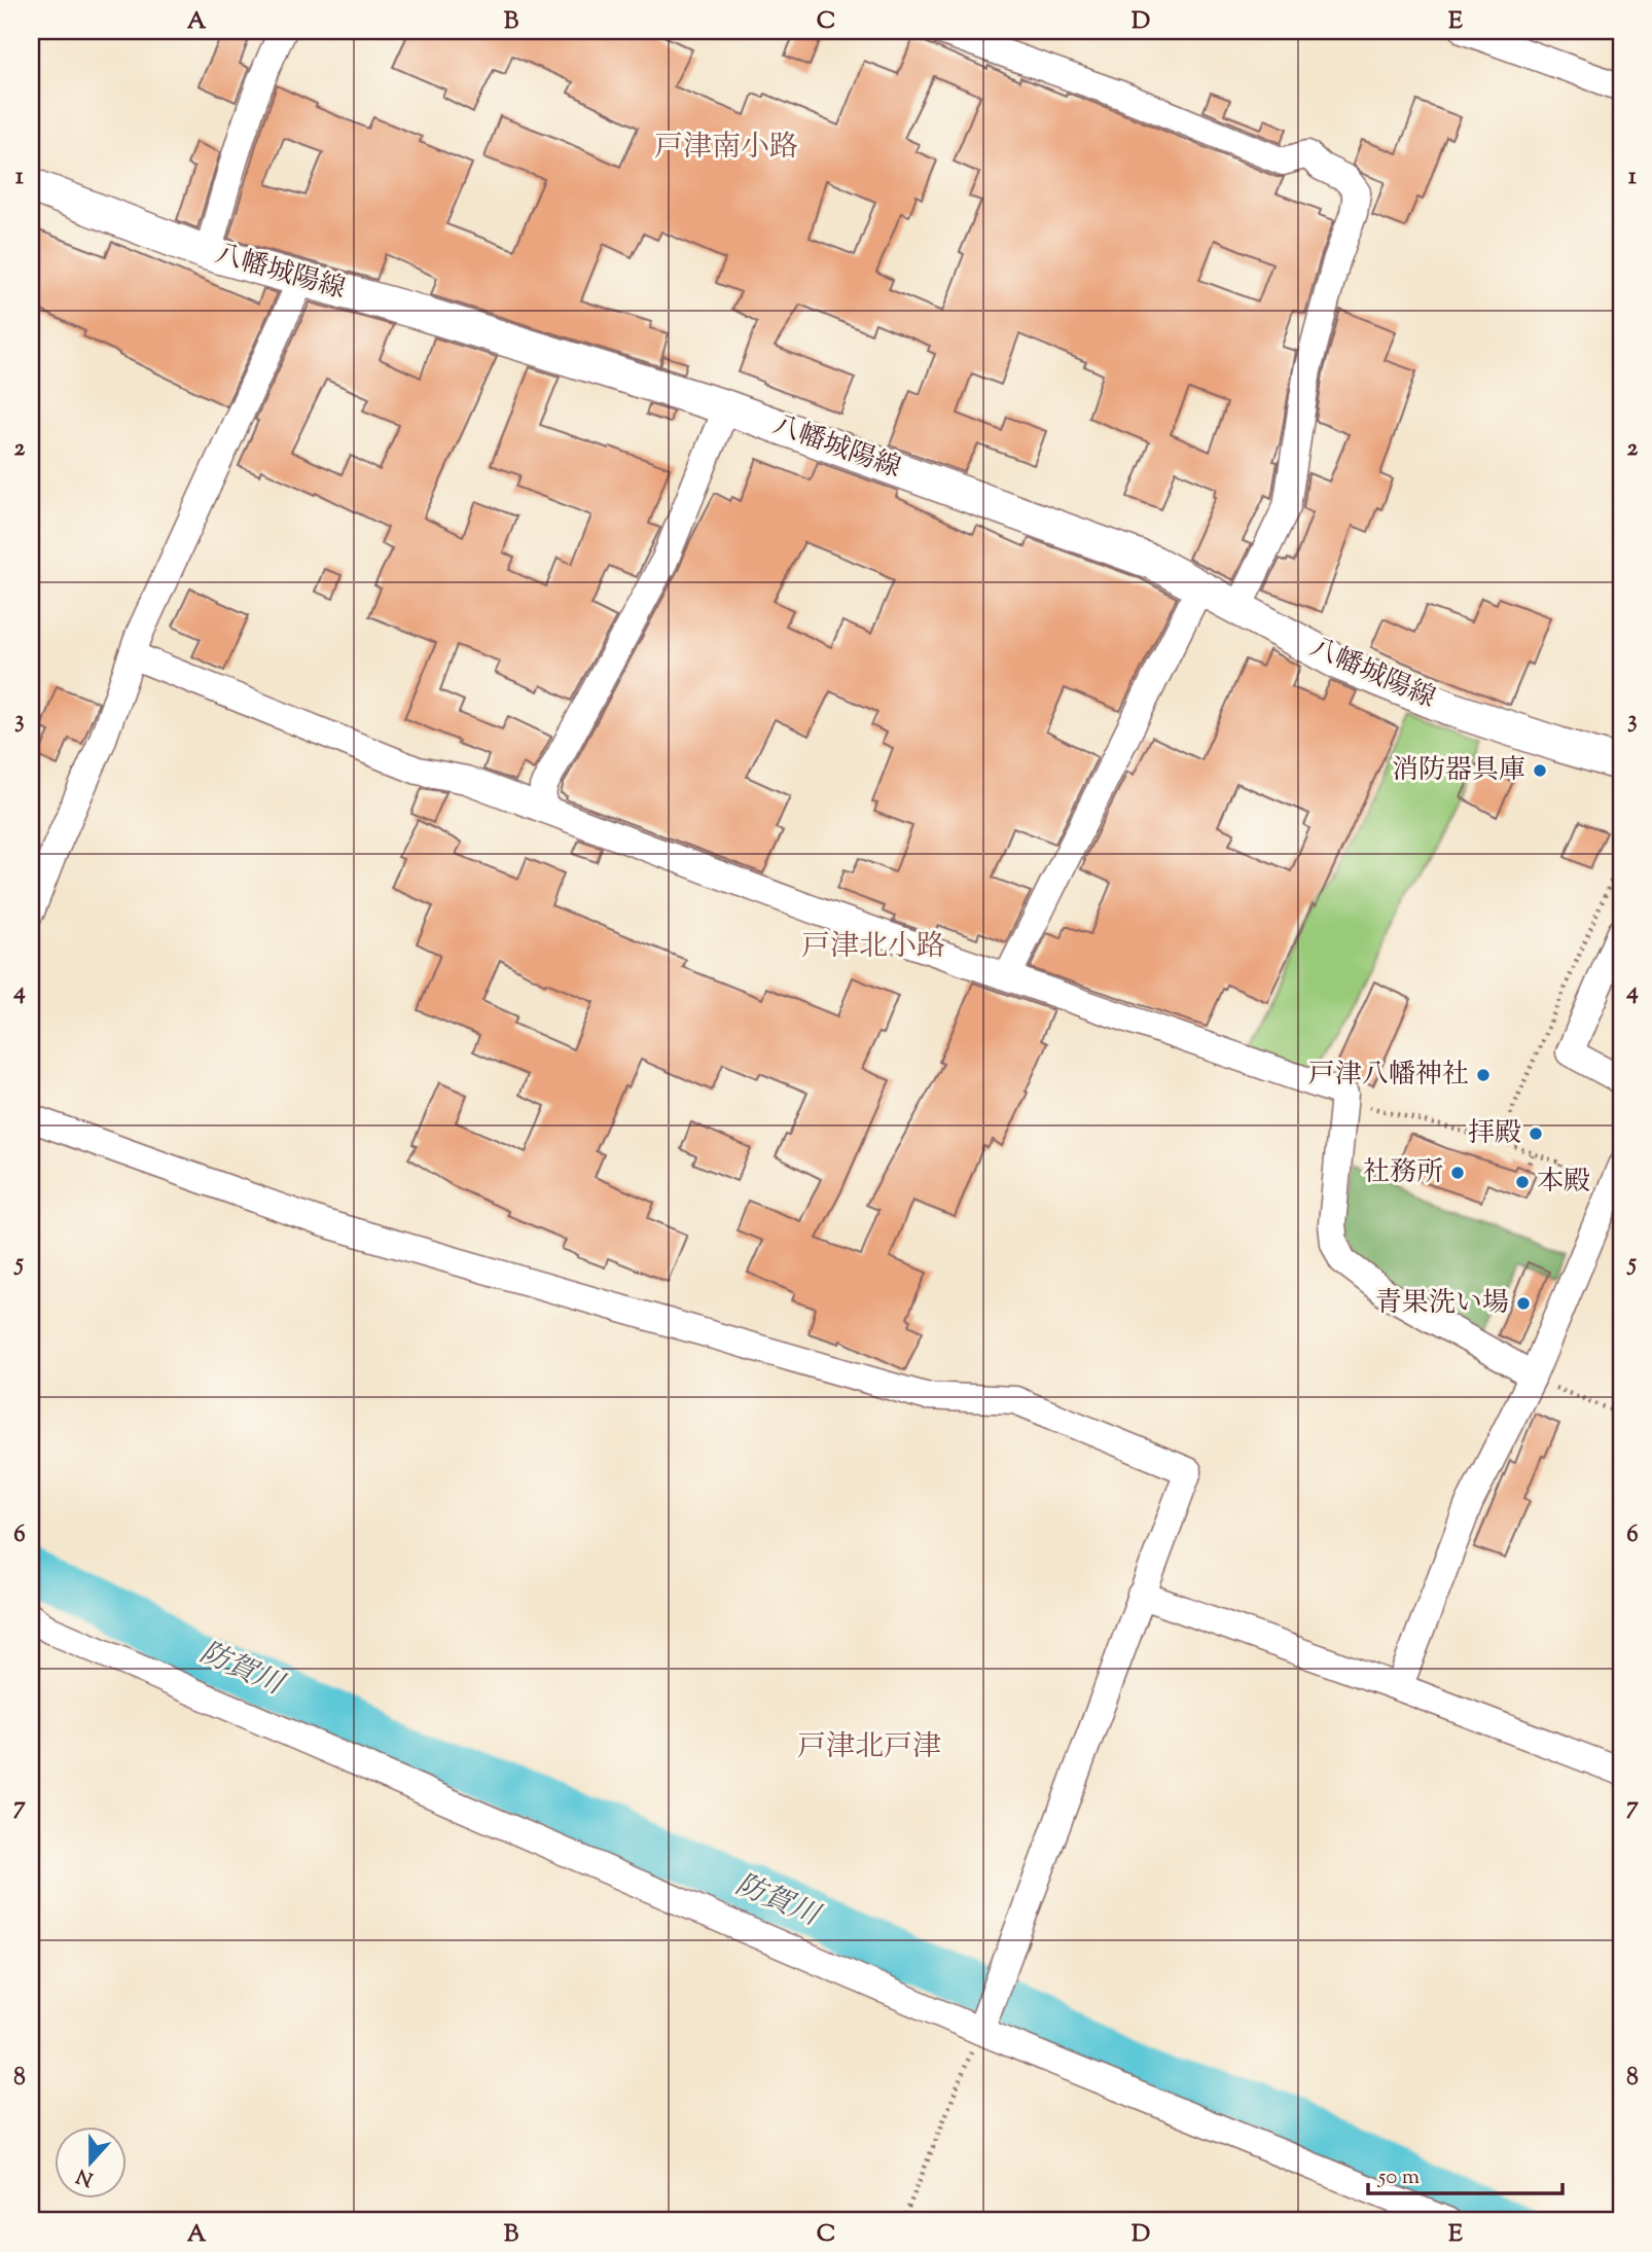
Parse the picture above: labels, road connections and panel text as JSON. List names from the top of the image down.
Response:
{
  "streets": {
    "main road": ["八幡城陽線"]
  },
  "districts": ["戸津南小路", "戸津北小路", "戸津北戸津"],
  "water": ["防賀川"],
  "places": [
    "消防器具庫",
    "戸津八幡神社",
    "拝殿",
    "社務所",
    "本殿",
    "青果洗い場"
  ],
  "scale_bar": "50 m",
  "north": "bottom",
  "grid": {
    "columns": [
      "A",
      "B",
      "C",
      "D",
      "E"
    ],
    "rows": [
      "1",
      "2",
      "3",
      "4",
      "5",
      "6",
      "7",
      "8"
    ]
  }
}
